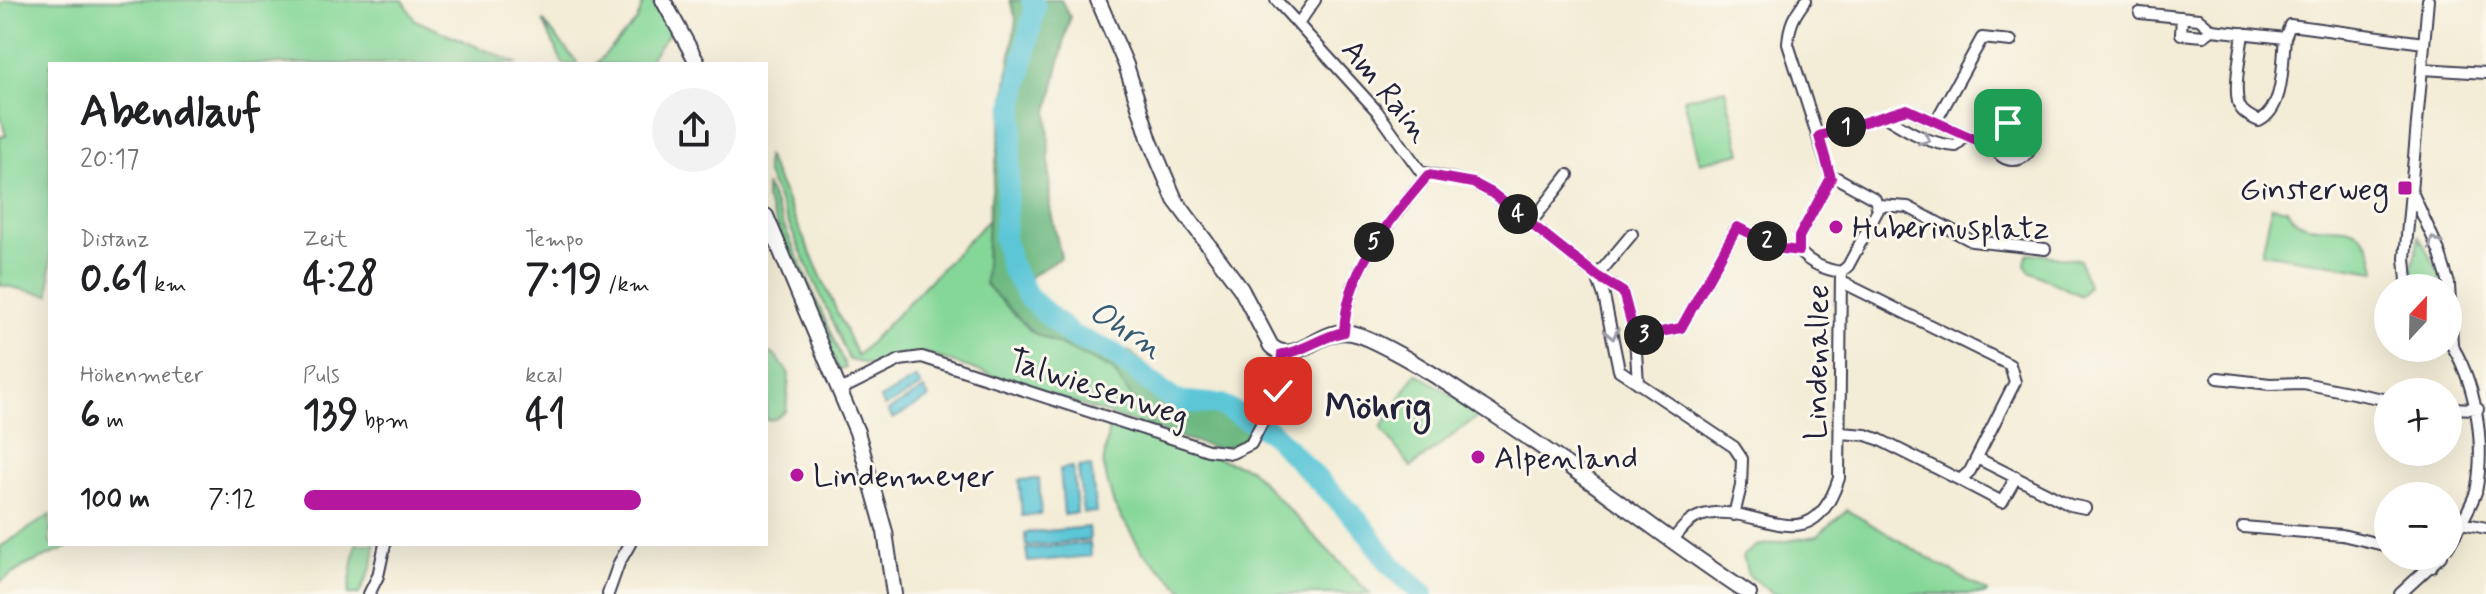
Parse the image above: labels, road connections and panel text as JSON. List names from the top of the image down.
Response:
{
  "streets": {
    "street": ["Am Rain", "Lindenallee", "Talwiesenweg"]
  },
  "districts": ["Möhrig"],
  "water": ["Ohrn"],
  "places": {
    "transit": ["Ginsterweg"],
    "other": ["Huberinusplatz", "Alpenland", "Lindenmeyer"]
  },
  "north": "top",
  "page": {
    "heading": ["Abendlauf", "20:17"],
    "pins": [
      "1",
      "4",
      "2",
      "5",
      "3"
    ],
    "stats": [
      ["Distanz", "0.61 km"],
      ["Zeit", "4:28"],
      ["Tempo", "7:19 /km"],
      ["Höhenmeter", "6 m"],
      ["Puls", "139 bpm"],
      ["kcal", "41"]
    ],
    "map_buttons": ["+", "−"],
    "list": [
      {
        "name": "100 m",
        "note": "7:12"
      }
    ]
  }
}
